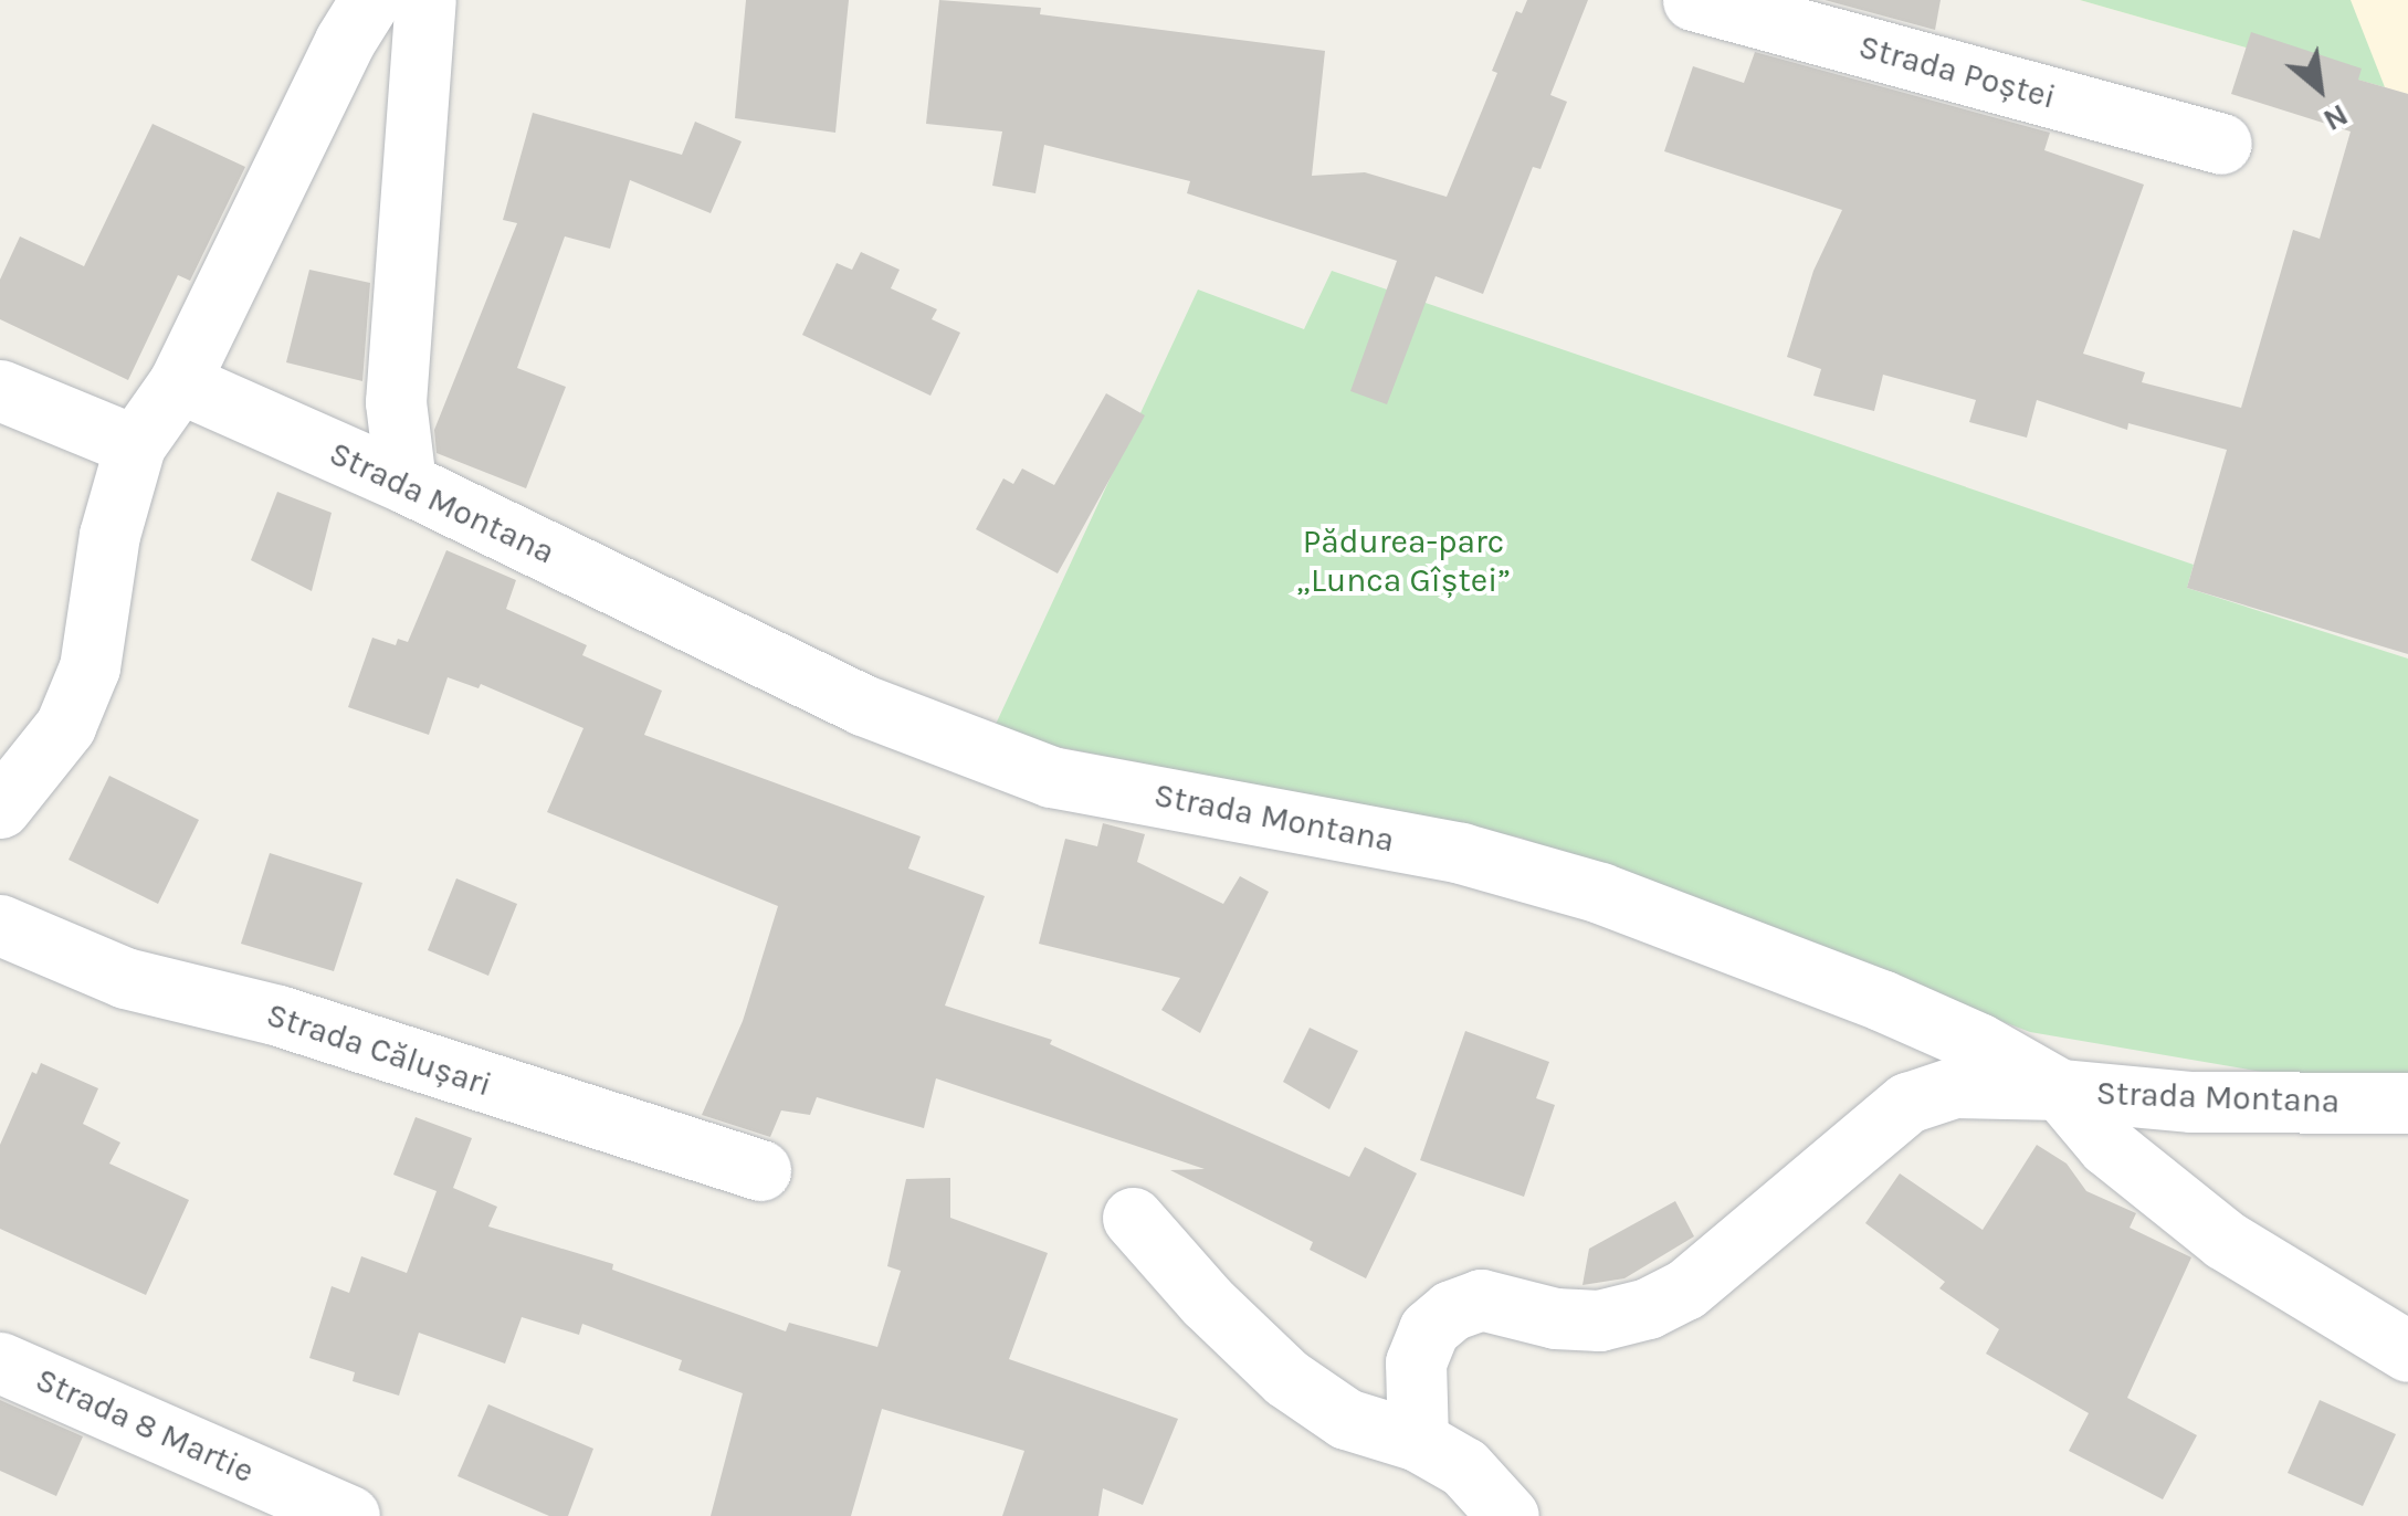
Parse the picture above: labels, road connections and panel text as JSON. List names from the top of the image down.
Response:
{
  "streets": {
    "street": [
      "Strada Poștei",
      "Strada Montana",
      "Strada Călușari",
      "Strada 8 Martie"
    ]
  },
  "parks": ["Pădurea-parc „Lunca Gîștei”"],
  "north": "bottom right"
}
